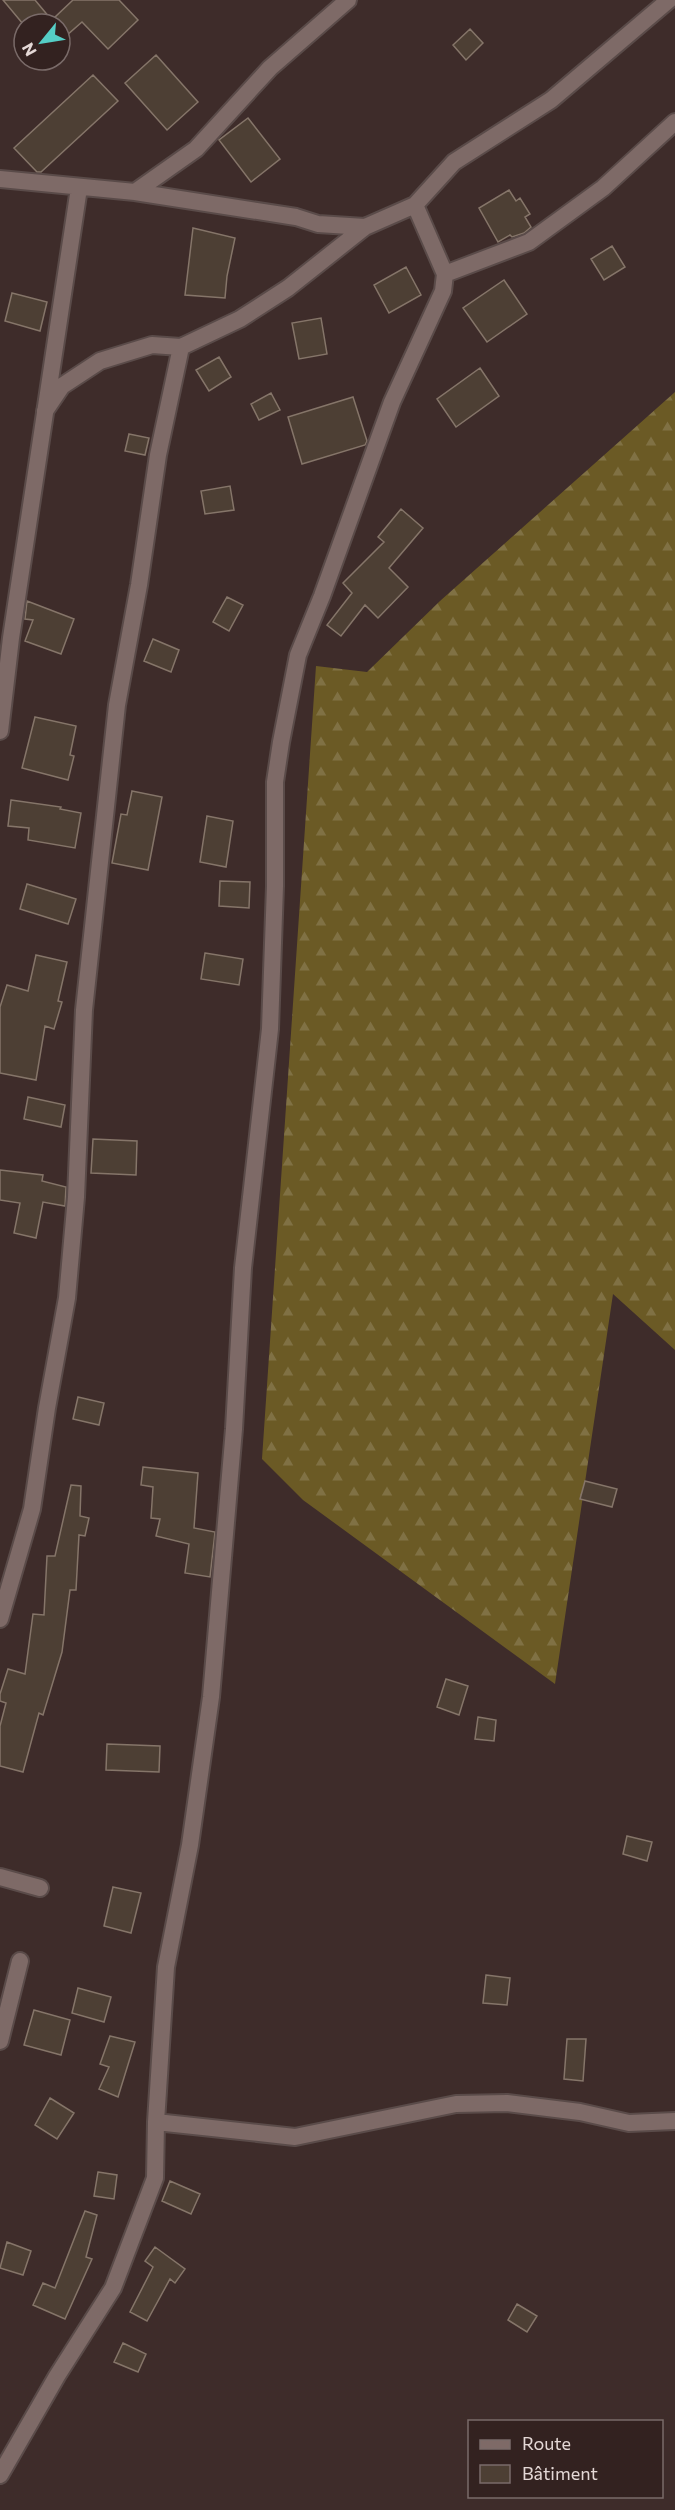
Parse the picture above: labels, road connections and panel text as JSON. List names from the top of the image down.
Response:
{
  "legend": ["Route", "Bâtiment"],
  "north": "bottom left"
}
